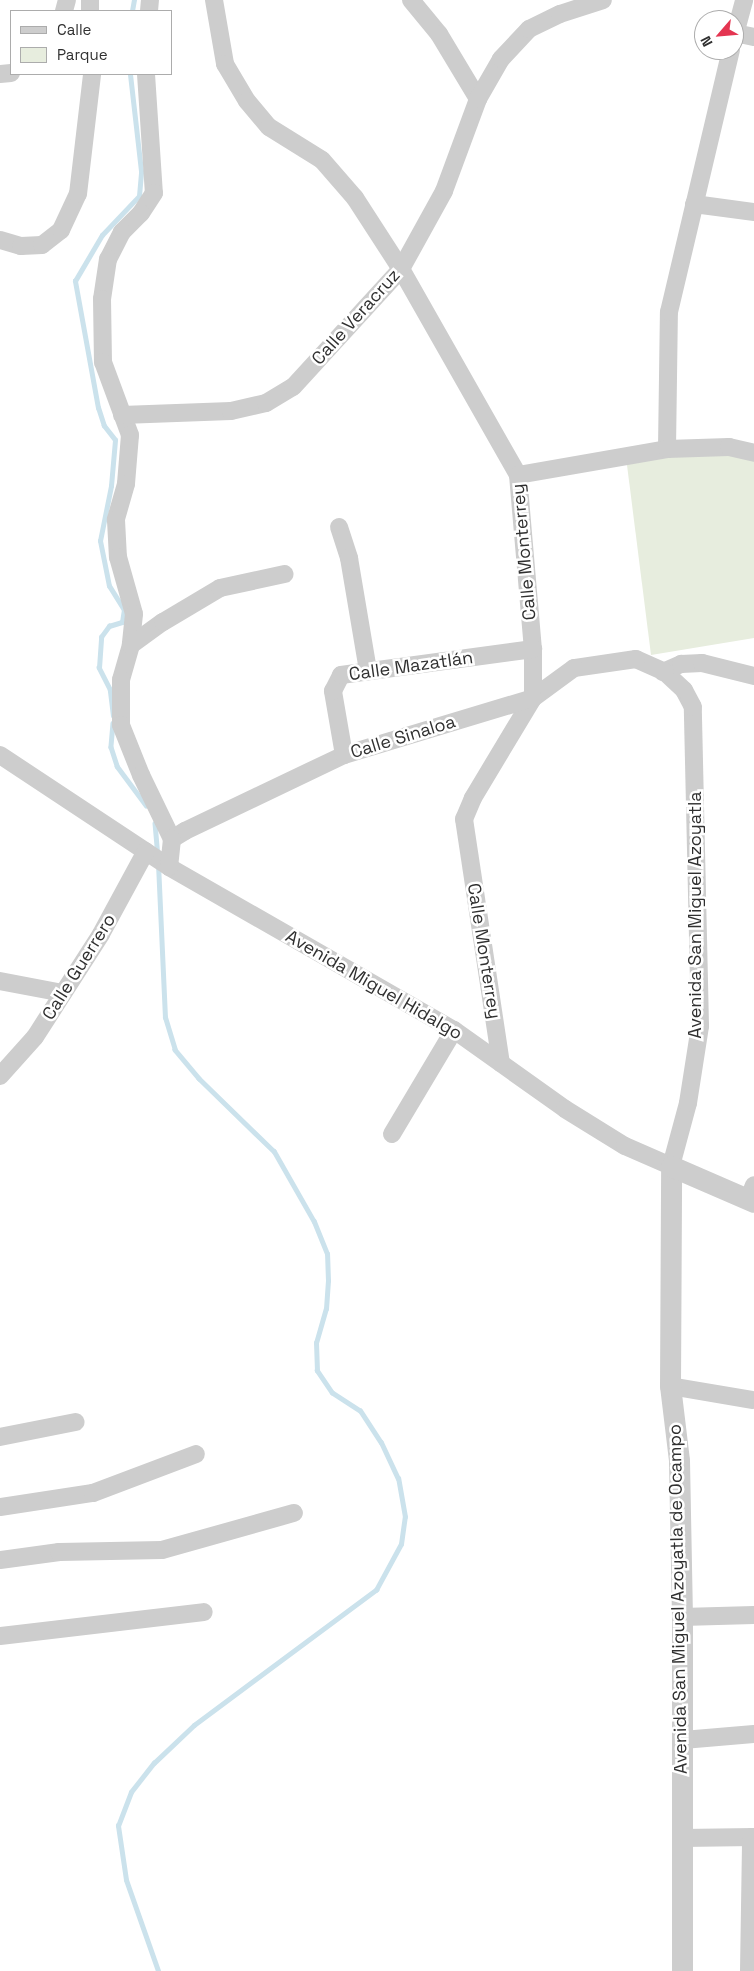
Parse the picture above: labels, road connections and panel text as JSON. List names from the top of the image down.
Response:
{
  "streets": {
    "street": [
      "Calle Veracruz",
      "Calle Monterrey",
      "Calle Mazatlán",
      "Calle Sinaloa",
      "Avenida San Miguel Azoyatla",
      "Calle Guerrero",
      "Avenida Miguel Hidalgo",
      "Avenida San Miguel Azoyatla de Ocampo"
    ]
  },
  "crossings": [
    ["Calle Veracruz", "Calle Monterrey"],
    ["Calle Monterrey", "Calle Mazatlán"],
    ["Calle Monterrey", "Calle Sinaloa"],
    ["Calle Monterrey", "Avenida Miguel Hidalgo"],
    ["Calle Mazatlán", "Calle Sinaloa"],
    ["Calle Sinaloa", "Avenida San Miguel Azoyatla"],
    ["Avenida San Miguel Azoyatla", "Avenida Miguel Hidalgo"],
    ["Avenida San Miguel Azoyatla", "Avenida San Miguel Azoyatla de Ocampo"],
    ["Calle Guerrero", "Avenida Miguel Hidalgo"],
    ["Avenida Miguel Hidalgo", "Avenida San Miguel Azoyatla de Ocampo"]
  ],
  "legend": ["Calle", "Parque"],
  "north": "bottom left"
}
